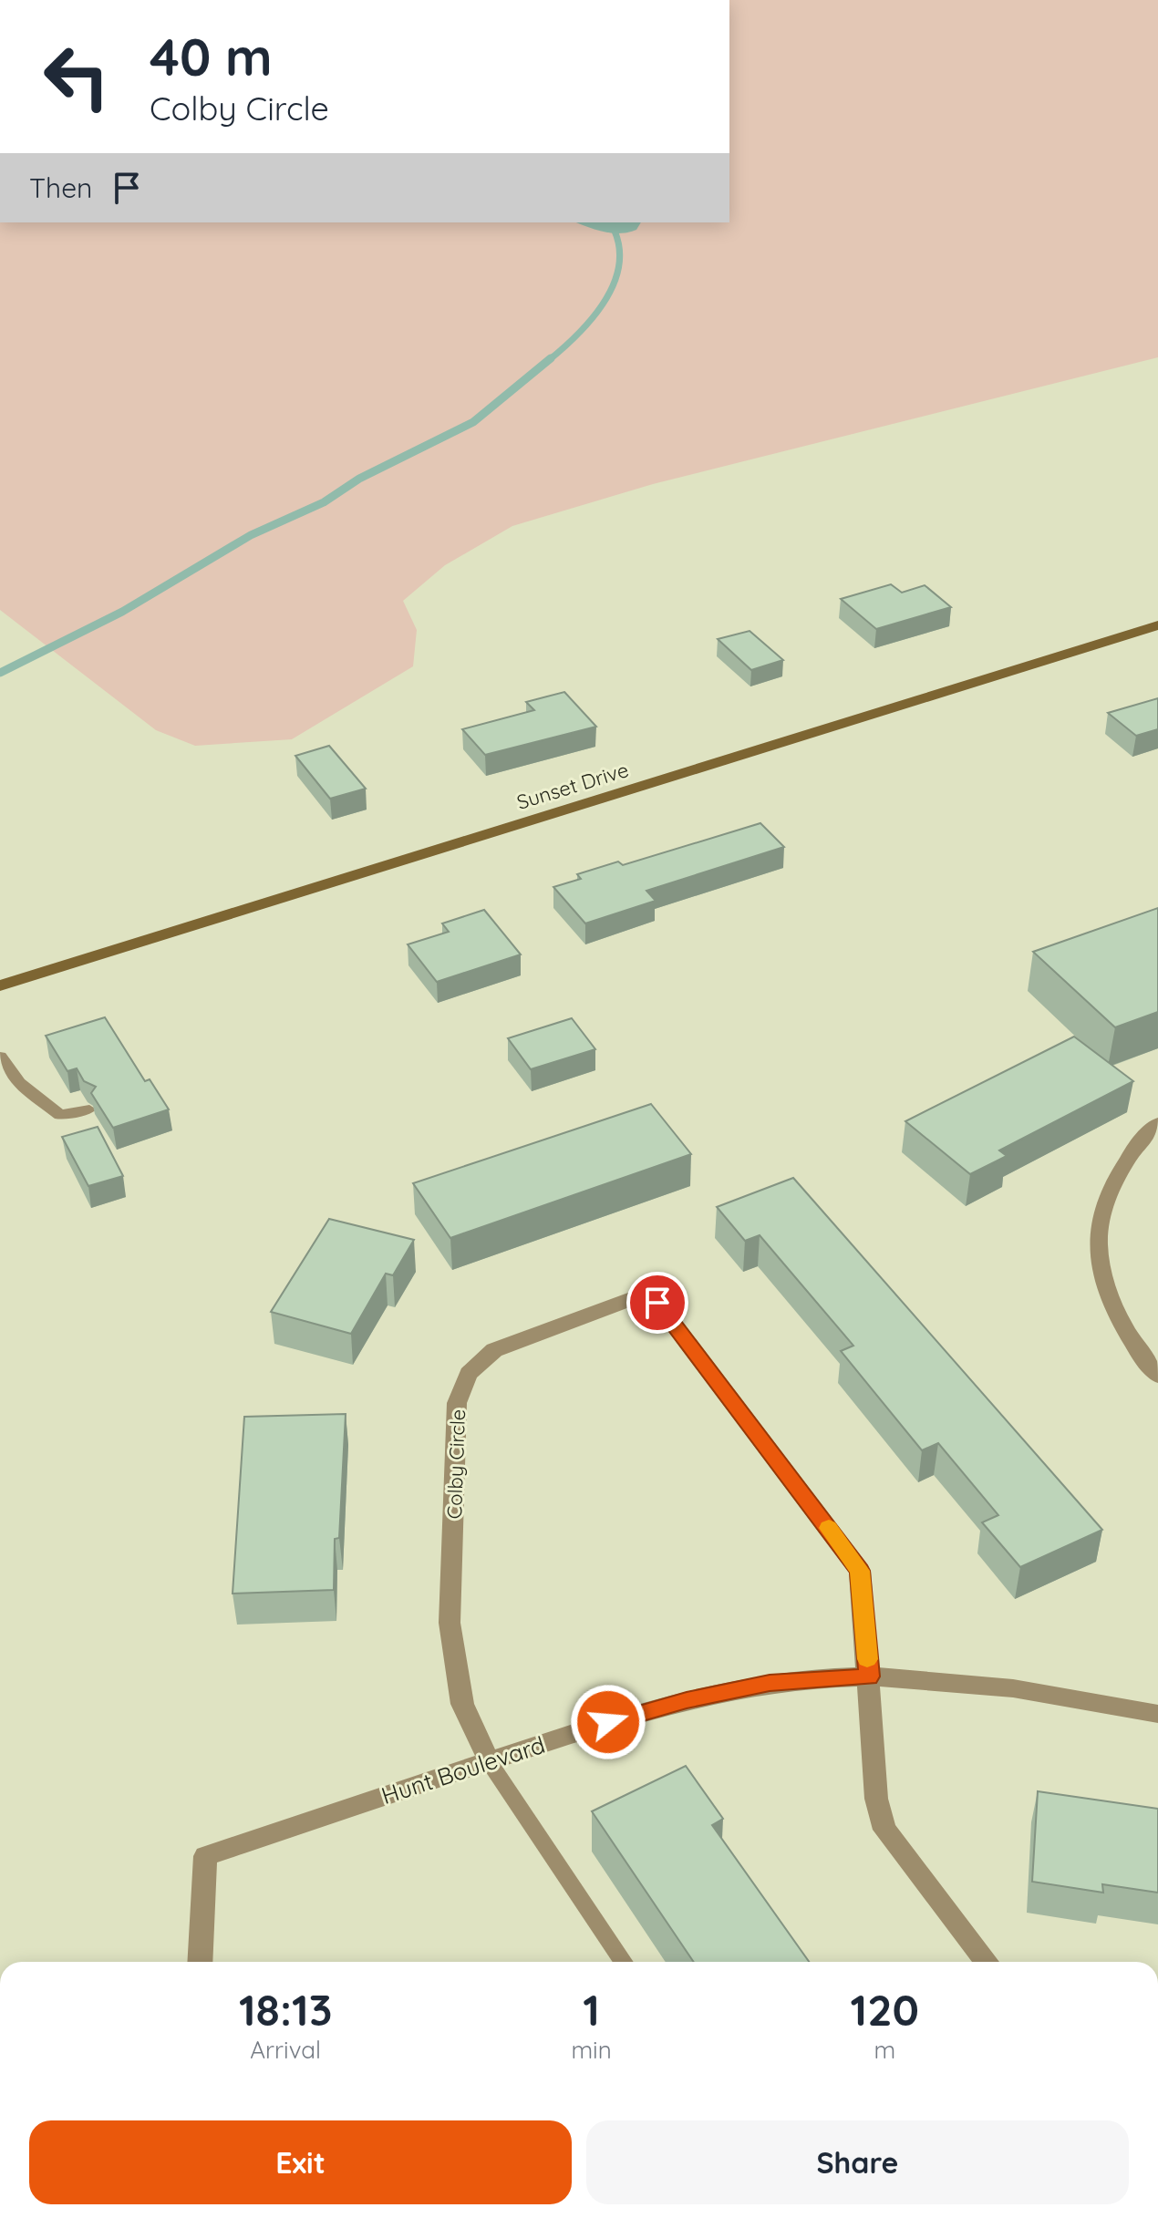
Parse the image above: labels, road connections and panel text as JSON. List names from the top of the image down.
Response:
{
  "streets": {
    "street": ["Sunset Drive", "Colby Circle", "Hunt Boulevard"]
  },
  "crossings": [
    ["Colby Circle", "Hunt Boulevard"]
  ],
  "page": {
    "turn": ["40 m", "Colby Circle"],
    "then": "Then",
    "eta": [
      "18:13",
      "Arrival",
      "1",
      "min",
      "120",
      "m"
    ],
    "buttons": ["Exit", "Share"]
  }
}
